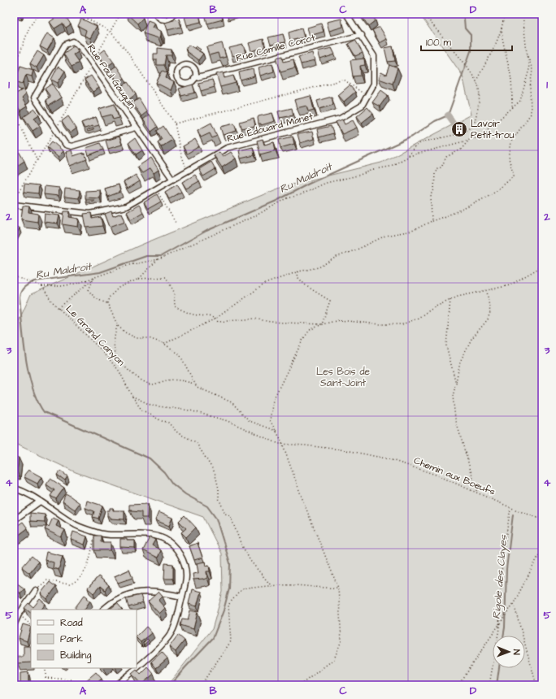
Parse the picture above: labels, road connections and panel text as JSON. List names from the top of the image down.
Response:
{
  "streets": {
    "street": ["Rue Camille Corot", "Rue Paul Gauguin", "Rue Édouard Manet"],
    "path": ["Le Grand Canyon", "Chemin aux Boeufs"]
  },
  "crossings": [
    ["Rue Camille Corot", "Rue Édouard Manet"],
    ["Rue Paul Gauguin", "Rue Édouard Manet"]
  ],
  "water": ["Ru Maldroit", "Rigole des Clayes"],
  "parks": ["Les Bois de Saint-Joint"],
  "places": {
    "building": ["Lavoir Petit-trou"]
  },
  "legend": ["Road", "Park", "Building"],
  "scale_bar": "100 m",
  "north": "right",
  "grid": {
    "columns": [
      "A",
      "B",
      "C",
      "D"
    ],
    "rows": [
      "1",
      "2",
      "3",
      "4",
      "5"
    ]
  }
}
